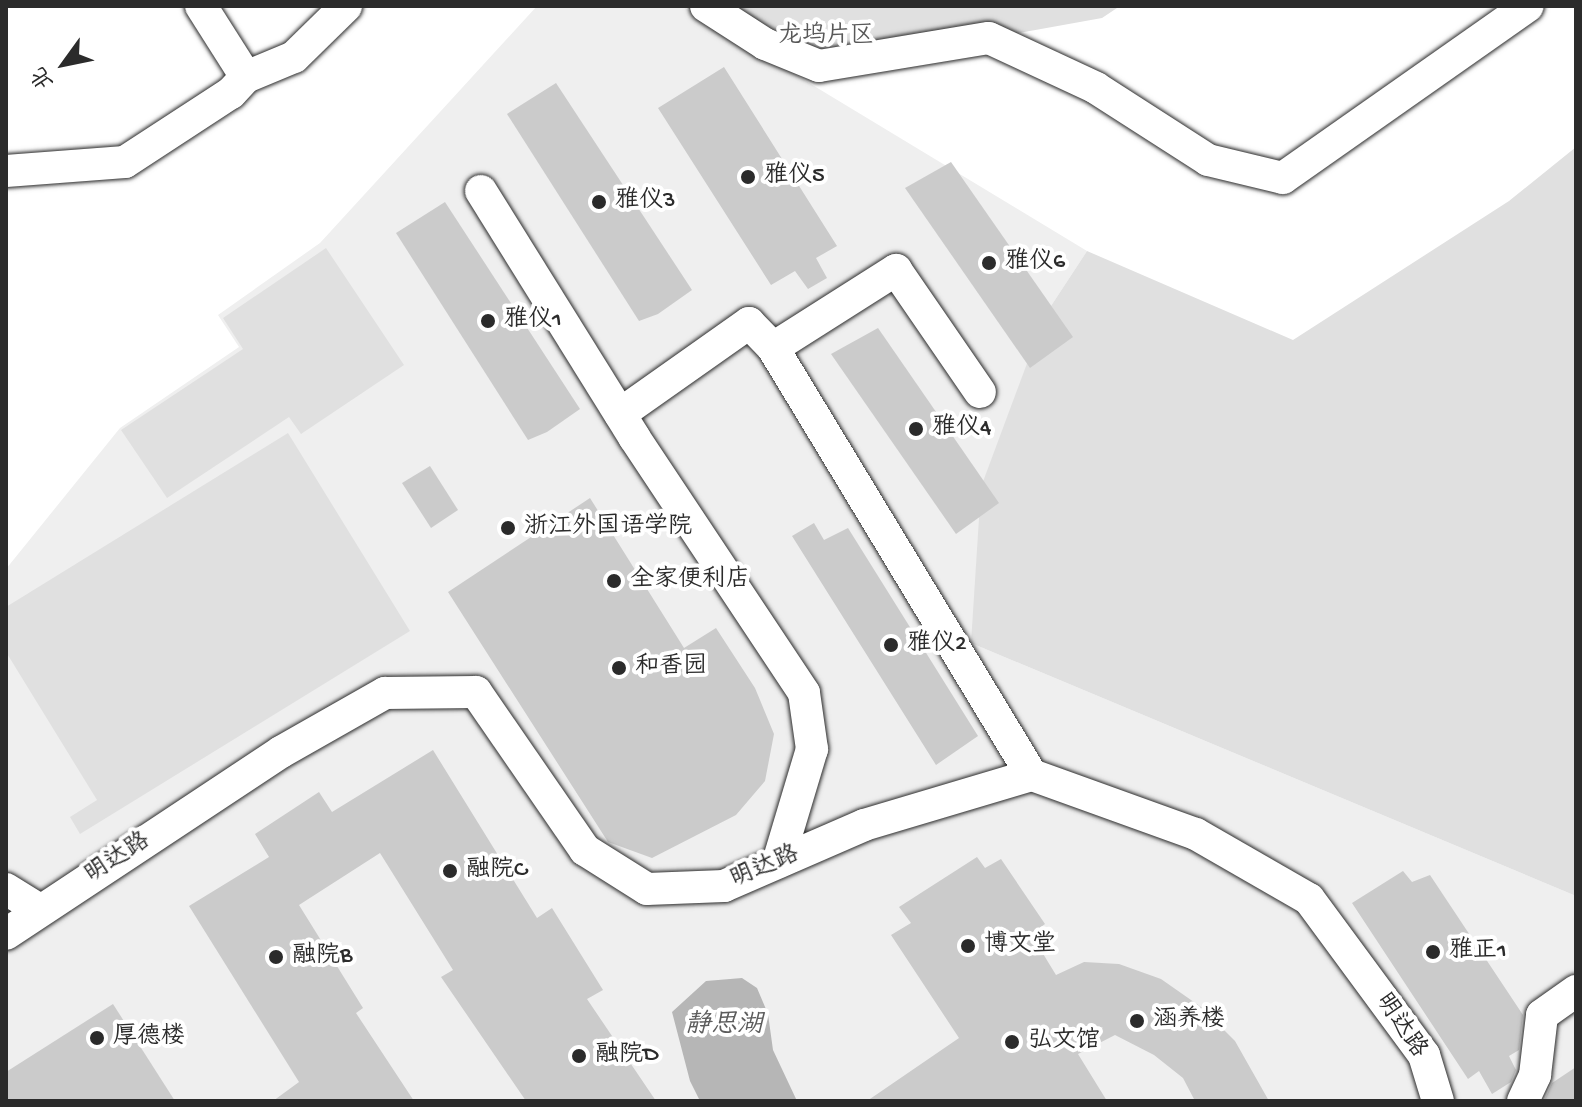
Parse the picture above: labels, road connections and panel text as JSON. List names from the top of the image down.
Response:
{
  "streets": {
    "street": ["明达路"]
  },
  "water": ["静思湖"],
  "parks": ["龙坞片区"],
  "places": [
    "雅仪5",
    "雅仪3",
    "雅仪6",
    "雅仪1",
    "雅仪4",
    "浙江外国语学院",
    "全家便利店",
    "雅仪2",
    "和香园",
    "融院C",
    "博文堂",
    "雅正1",
    "融院B",
    "涵养楼",
    "厚德楼",
    "弘文馆",
    "融院D"
  ],
  "north": "bottom left"
}
